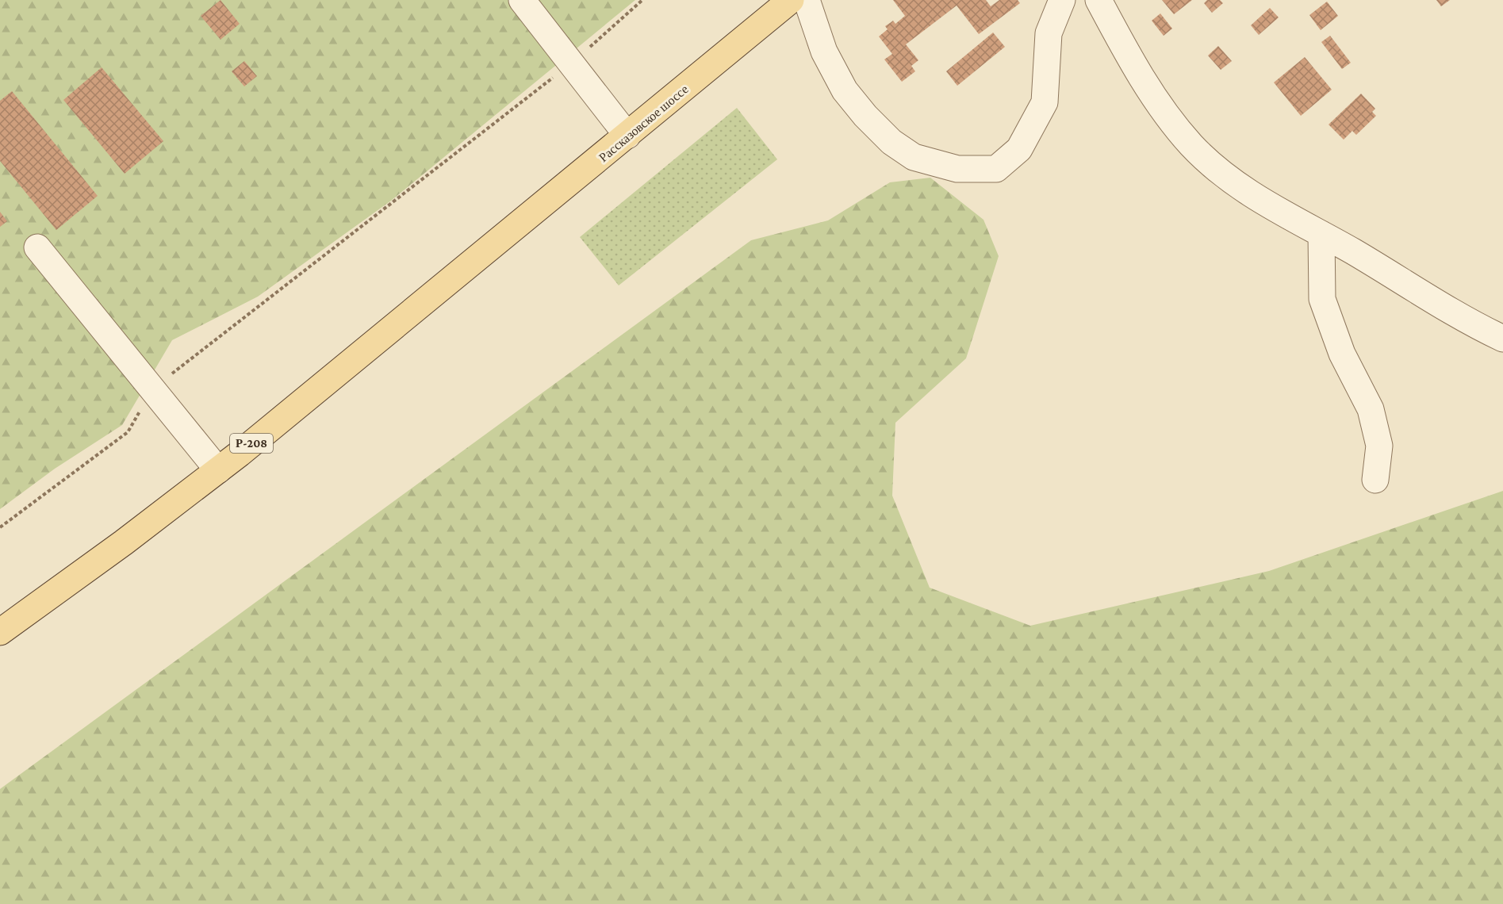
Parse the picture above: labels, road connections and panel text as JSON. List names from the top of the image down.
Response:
{
  "streets": {
    "main road": ["Рассказовское шоссе", "Р-208"]
  },
  "crossings": [
    ["Рассказовское шоссе", "Р-208"]
  ]
}
